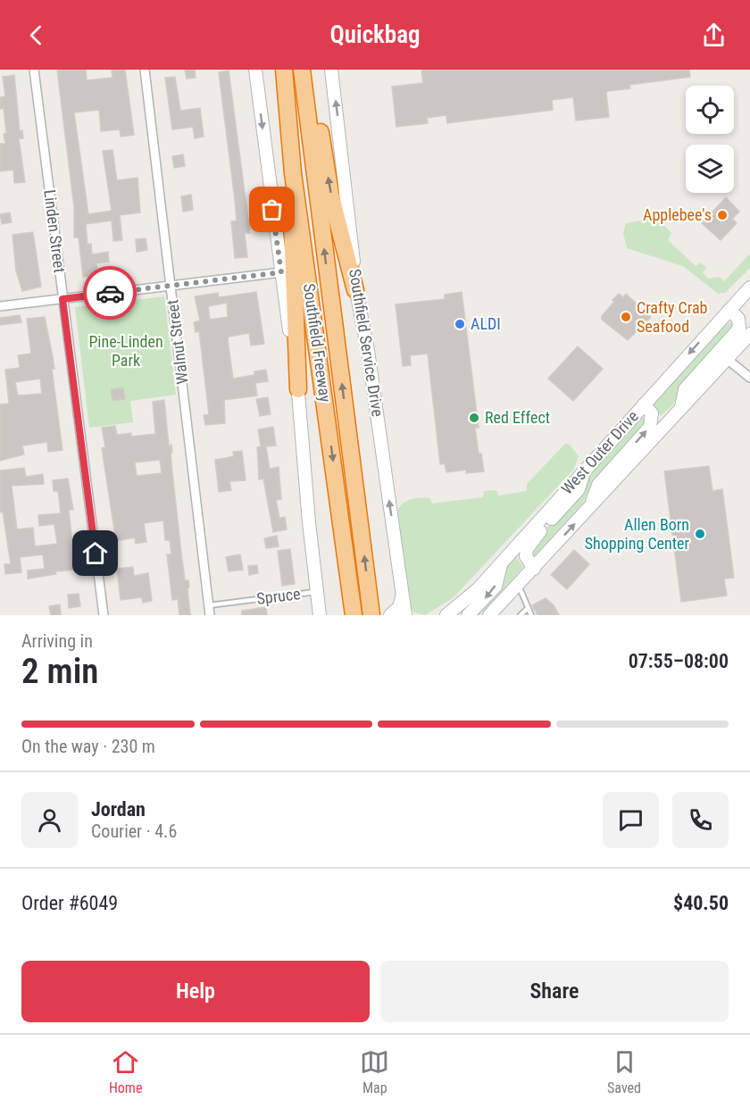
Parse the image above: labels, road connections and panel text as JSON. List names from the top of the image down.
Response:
{
  "streets": {
    "highway": ["Southfield Freeway"],
    "main road": ["Southfield Service Drive", "West Outer Drive"],
    "street": ["Linden Street", "Walnut Street"],
    "lane": ["Spruce"]
  },
  "crossings": [
    ["Walnut Street", "Spruce"]
  ],
  "parks": ["Pine-Linden Park"],
  "places": [
    "Applebee's",
    "Crafty Crab Seafood",
    "ALDI",
    "Red Effect",
    "Allen Born Shopping Center"
  ],
  "page": {
    "header": "Quickbag",
    "heading": ["2 min", "Arriving in", "07:55–08:00"],
    "panel": [
      "Jordan",
      "Courier · 4.6",
      "Order #6049",
      "$40.50"
    ],
    "bar": "On the way · 230 m",
    "buttons": ["Help", "Share"],
    "tabs": ["Home", "Map", "Saved"]
  }
}
